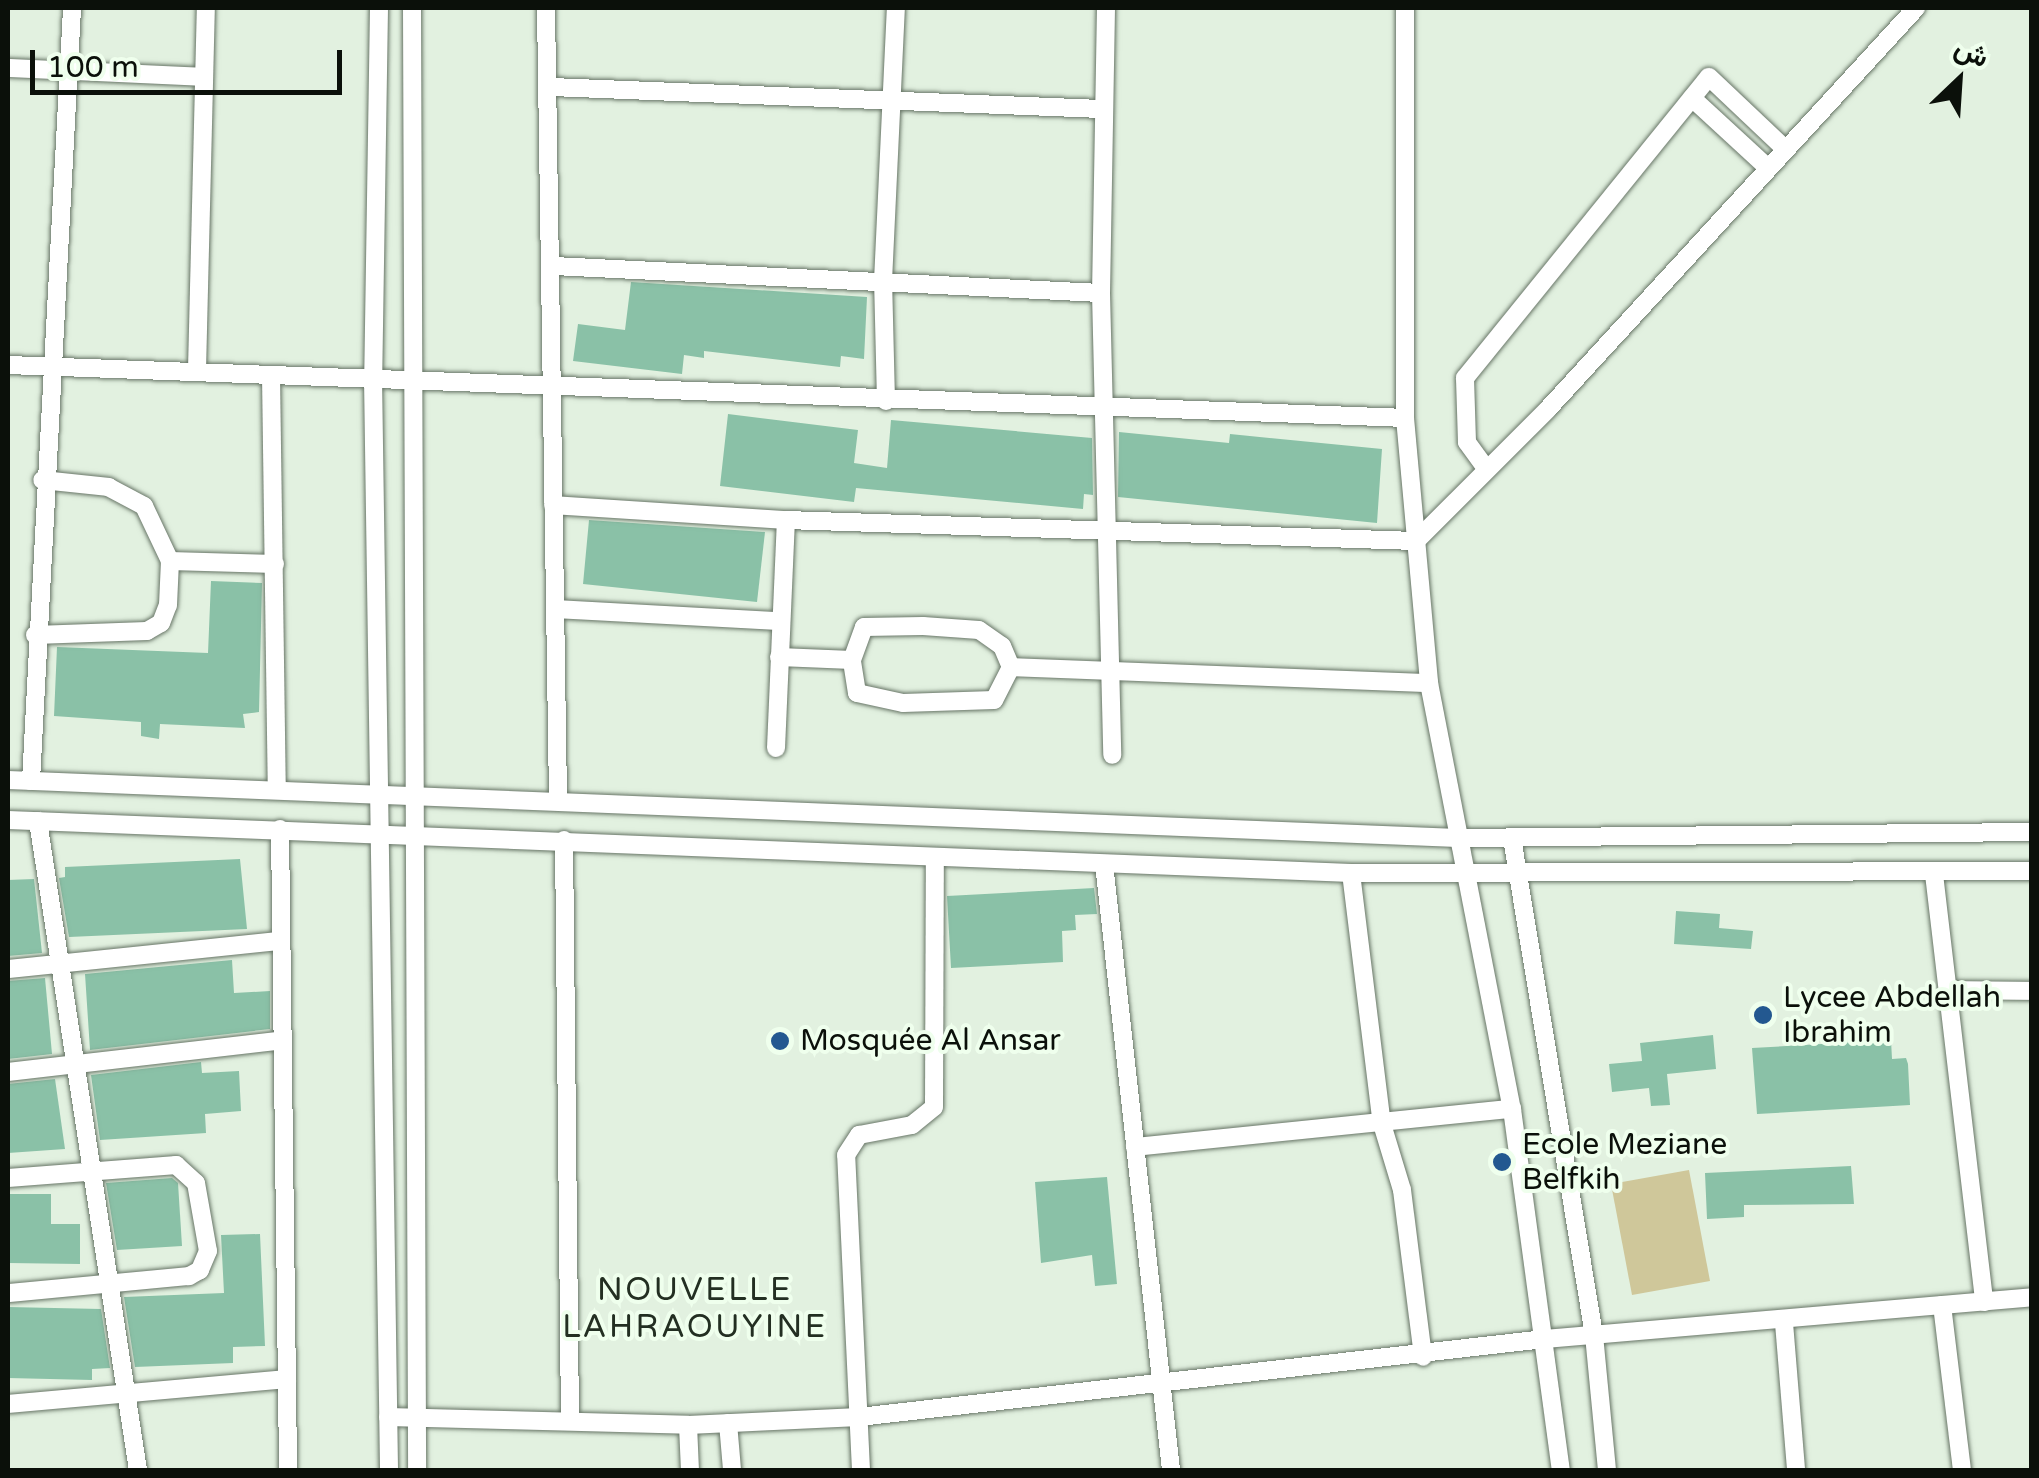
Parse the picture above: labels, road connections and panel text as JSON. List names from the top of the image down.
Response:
{
  "districts": ["NOUVELLE LAHRAOUYINE"],
  "places": ["Lycee Abdellah Ibrahim", "Mosquée Al Ansar", "Ecole Meziane Belfkih"],
  "scale_bar": "100 m",
  "north": "top right"
}
